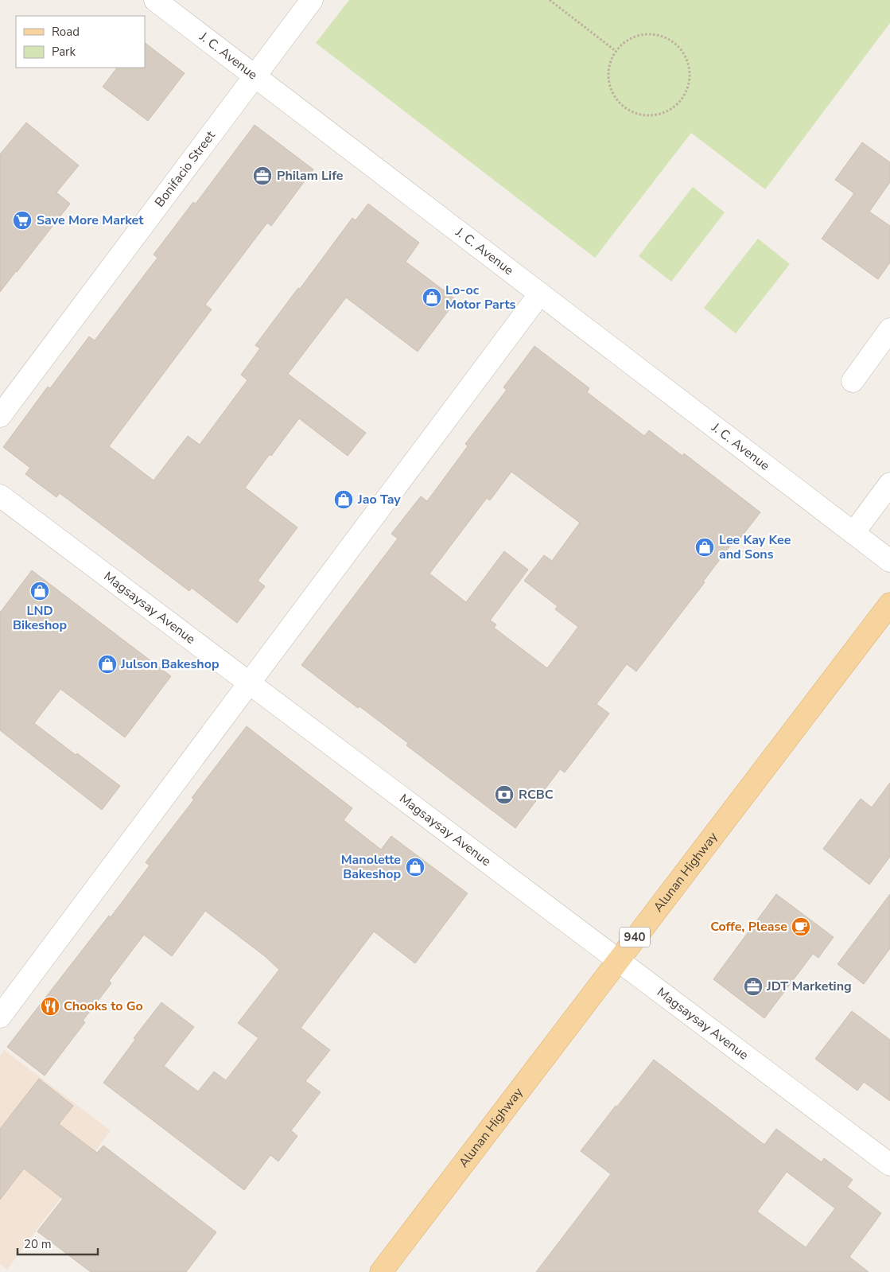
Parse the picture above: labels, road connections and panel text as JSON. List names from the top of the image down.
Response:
{
  "streets": {
    "main road": ["Alunan Highway", "940"],
    "street": ["J. C. Avenue", "Bonifacio Street", "Magsaysay Avenue"]
  },
  "crossings": [
    ["J. C. Avenue", "Bonifacio Street"],
    ["Magsaysay Avenue", "Alunan Highway"]
  ],
  "places": {
    "office": ["Philam Life", "JDT Marketing"],
    "supermarket": ["Save More Market"],
    "shop": [
      "Lo-oc Motor Parts",
      "Jao Tay",
      "Lee Kay Kee and Sons",
      "LND Bikeshop",
      "Julson Bakeshop",
      "Manolette Bakeshop"
    ],
    "bank": ["RCBC"],
    "cafe": ["Coffe, Please"],
    "restaurant": ["Chooks to Go"]
  },
  "legend": ["Road", "Park"],
  "scale_bar": "20 m"
}
